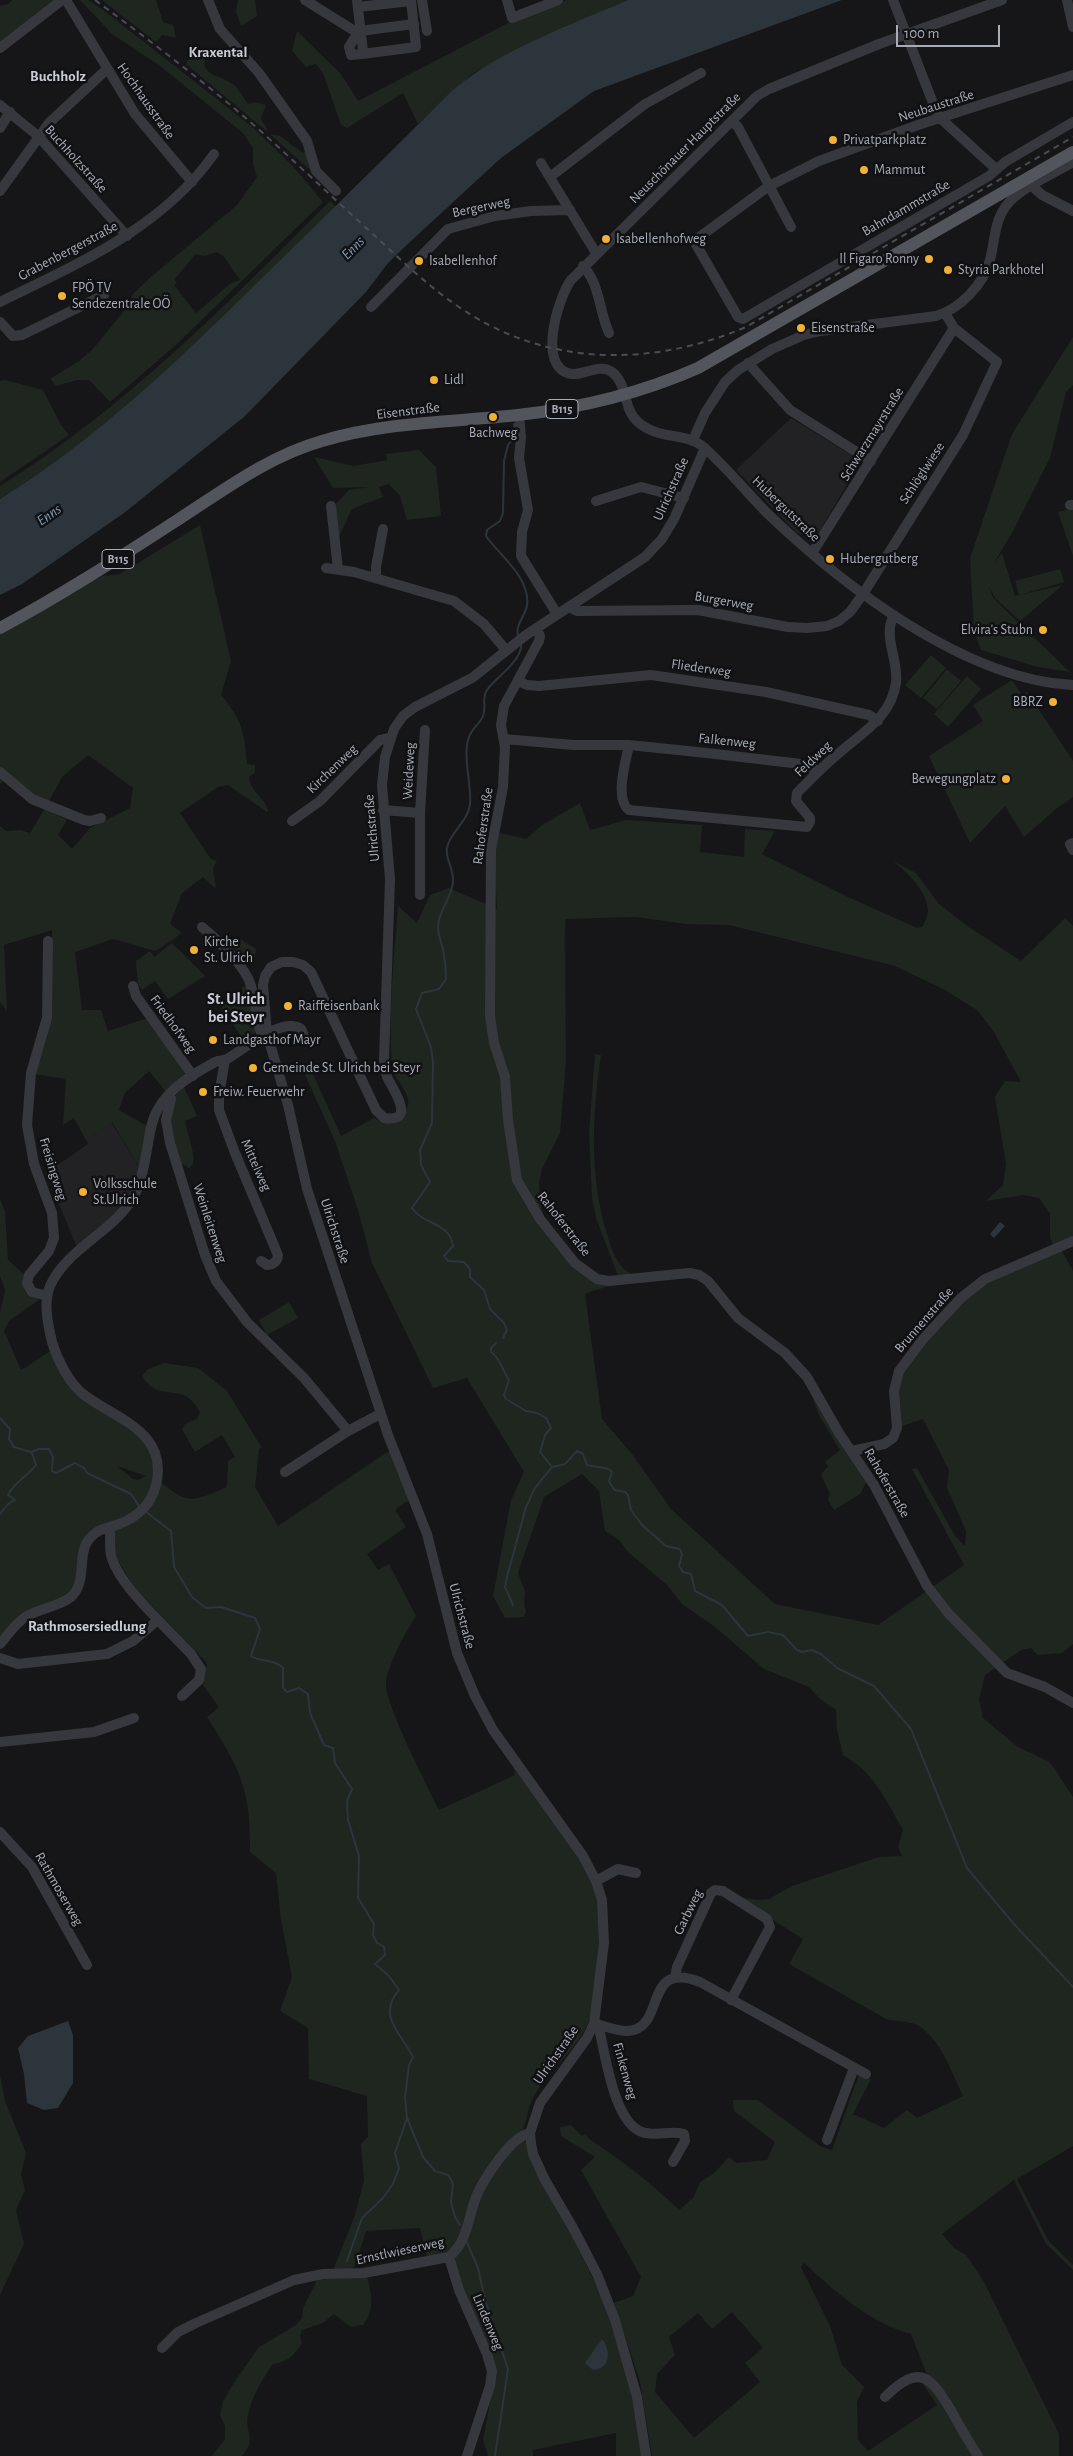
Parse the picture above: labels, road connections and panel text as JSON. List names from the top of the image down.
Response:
{
  "streets": {
    "main road": ["B115", "Eisenstraße"],
    "street": [
      "Hochhausstraße",
      "Neubaustraße",
      "Neuschönauer Hauptstraße",
      "Buchholzstraße",
      "Bergerweg",
      "Bahndammstraße",
      "Grabenbergerstraße",
      "Schwarzmayrstraße",
      "Schlöglwiese",
      "Ulrichstraße",
      "Hubergutstraße",
      "Burgerweg",
      "Fliederweg",
      "Falkenweg",
      "Feldweg",
      "Kirchenweg",
      "Weideweg",
      "Rahoferstraße",
      "Friedhofweg",
      "Mittelweg",
      "Freisingweg",
      "Weinleitenweg",
      "Brunnenstraße",
      "Rathmoserweg",
      "Garbweg",
      "Finkenweg",
      "Ernstlwieserweg",
      "Lindenweg"
    ]
  },
  "crossings": [
    ["Hochhausstraße", "Grabenbergerstraße"],
    ["Neubaustraße", "Bahndammstraße"],
    ["Neuschönauer Hauptstraße", "Eisenstraße"],
    ["Buchholzstraße", "Grabenbergerstraße"],
    ["Schwarzmayrstraße", "Schlöglwiese"],
    ["Schwarzmayrstraße", "Hubergutstraße"],
    ["Schlöglwiese", "Hubergutstraße"],
    ["Schlöglwiese", "Burgerweg"],
    ["Ulrichstraße", "Hubergutstraße"],
    ["Ulrichstraße", "Burgerweg"],
    ["Ulrichstraße", "Kirchenweg"],
    ["Ulrichstraße", "Weideweg"],
    ["Ulrichstraße", "Rahoferstraße"],
    ["Ulrichstraße", "Garbweg"],
    ["Ulrichstraße", "Finkenweg"],
    ["Ulrichstraße", "Ernstlwieserweg"],
    ["Hubergutstraße", "Burgerweg"],
    ["Hubergutstraße", "Feldweg"],
    ["Fliederweg", "Feldweg"],
    ["Fliederweg", "Rahoferstraße"],
    ["Falkenweg", "Feldweg"],
    ["Falkenweg", "Rahoferstraße"],
    ["Rahoferstraße", "Brunnenstraße"],
    ["Garbweg", "Finkenweg"],
    ["Ernstlwieserweg", "Lindenweg"]
  ],
  "districts": [
    "Kraxental",
    "Buchholz",
    "St. Ulrich bei Steyr",
    "Rathmosersiedlung"
  ],
  "water": ["Enns"],
  "places": [
    "Privatparkplatz",
    "Mammut",
    "Isabellenhofweg",
    "Il Figaro Ronny",
    "Isabellenhof",
    "Styria Parkhotel",
    "FPÖ TV Sendezentrale OÖ",
    "Eisenstraße",
    "Lidl",
    "Bachweg",
    "Hubergutberg",
    "Elvira's Stubn",
    "BBRZ",
    "Bewegungplatz",
    "Kirche St. Ulrich",
    "Raiffeisenbank",
    "Landgasthof Mayr",
    "Gemeinde St. Ulrich bei Steyr",
    "Freiw. Feuerwehr",
    "Volksschule St.Ulrich"
  ],
  "scale_bar": "100 m"
}
